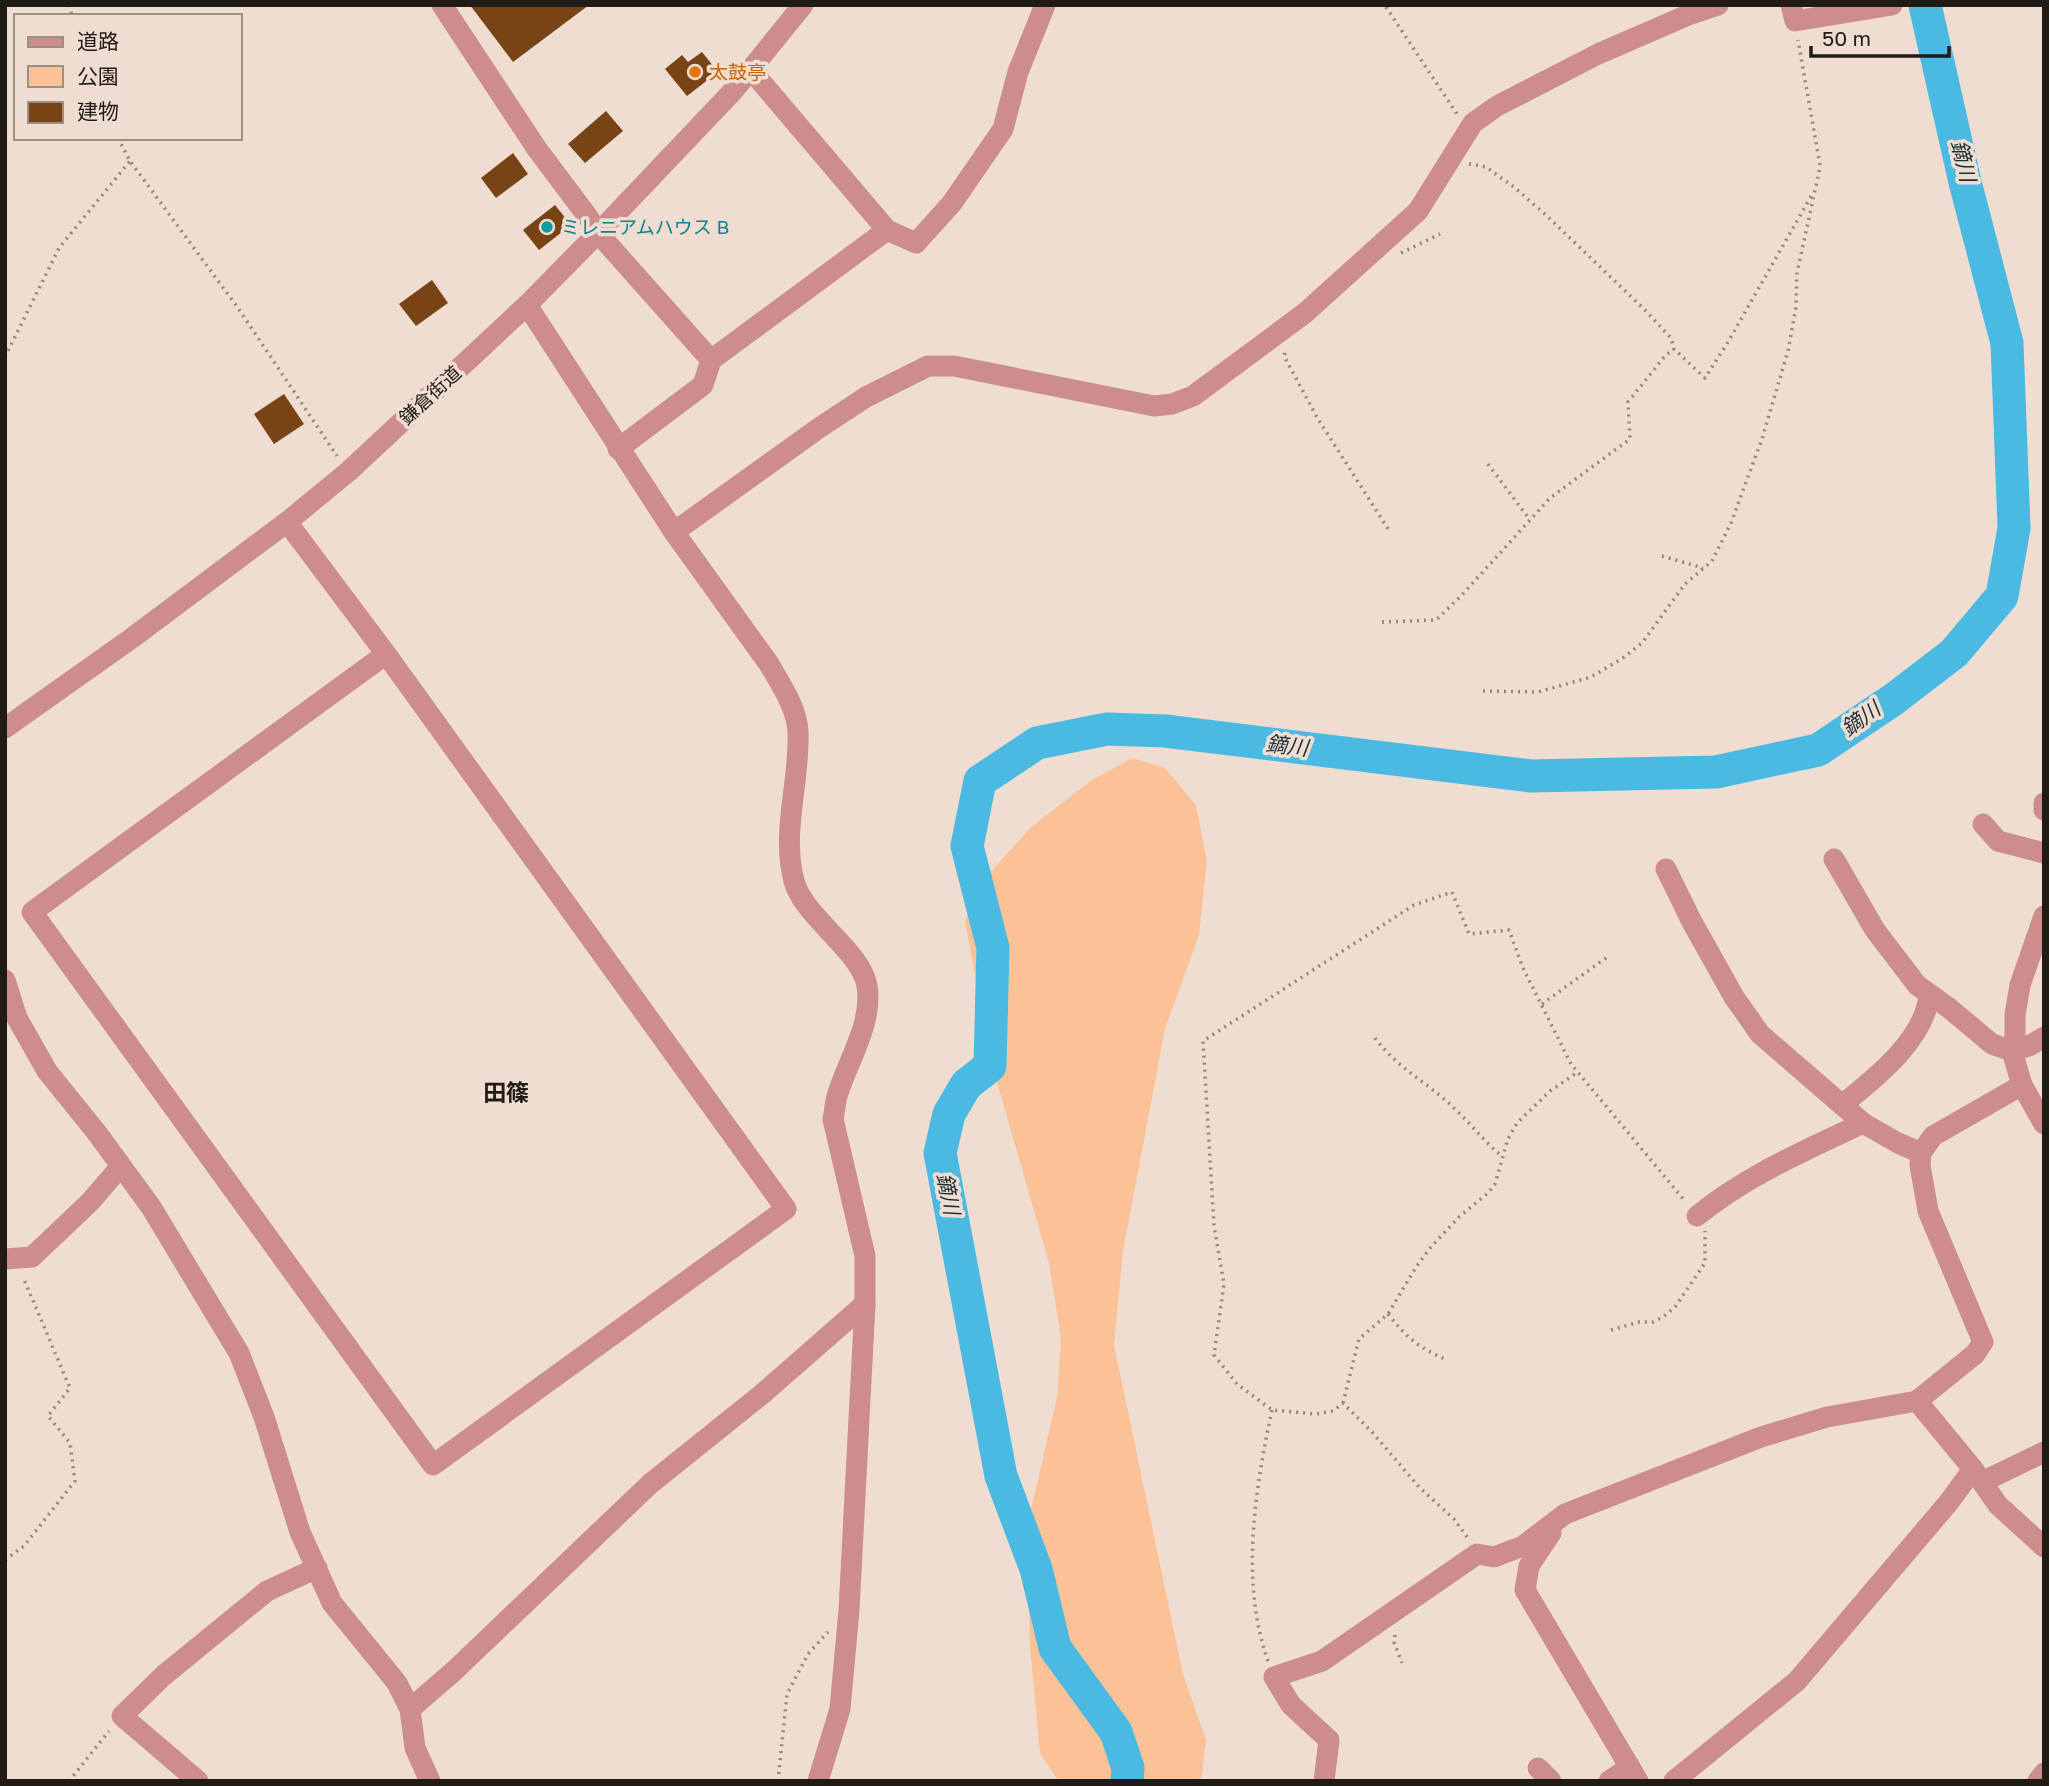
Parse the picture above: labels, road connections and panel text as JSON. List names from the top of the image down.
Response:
{
  "streets": {
    "street": ["鎌倉街道"]
  },
  "districts": ["田篠"],
  "water": ["鏑川"],
  "places": ["太鼓亭", "ミレニアムハウス B"],
  "legend": ["道路", "公園", "建物"],
  "scale_bar": "50 m"
}
